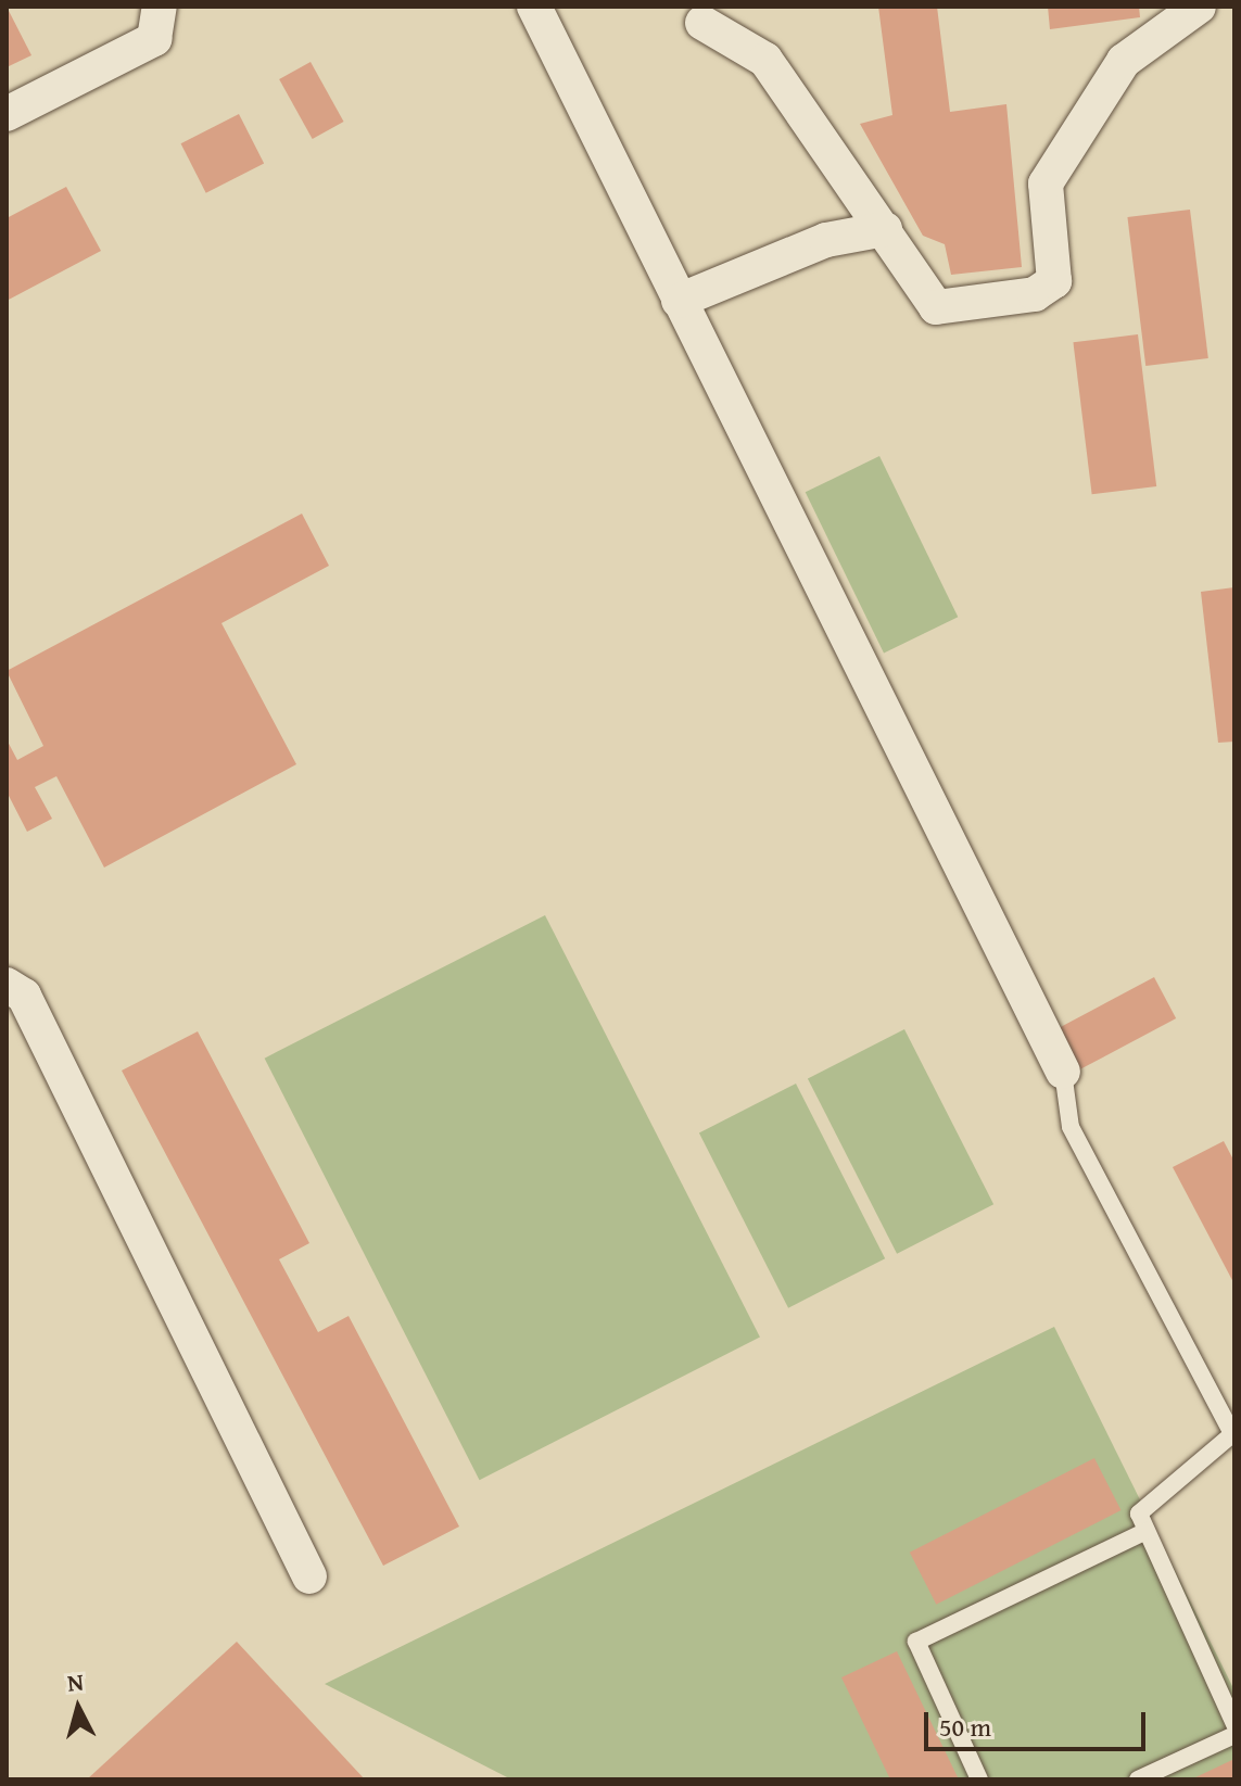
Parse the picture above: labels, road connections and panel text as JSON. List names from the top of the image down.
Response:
{
  "scale_bar": "50 m",
  "north": "top"
}
